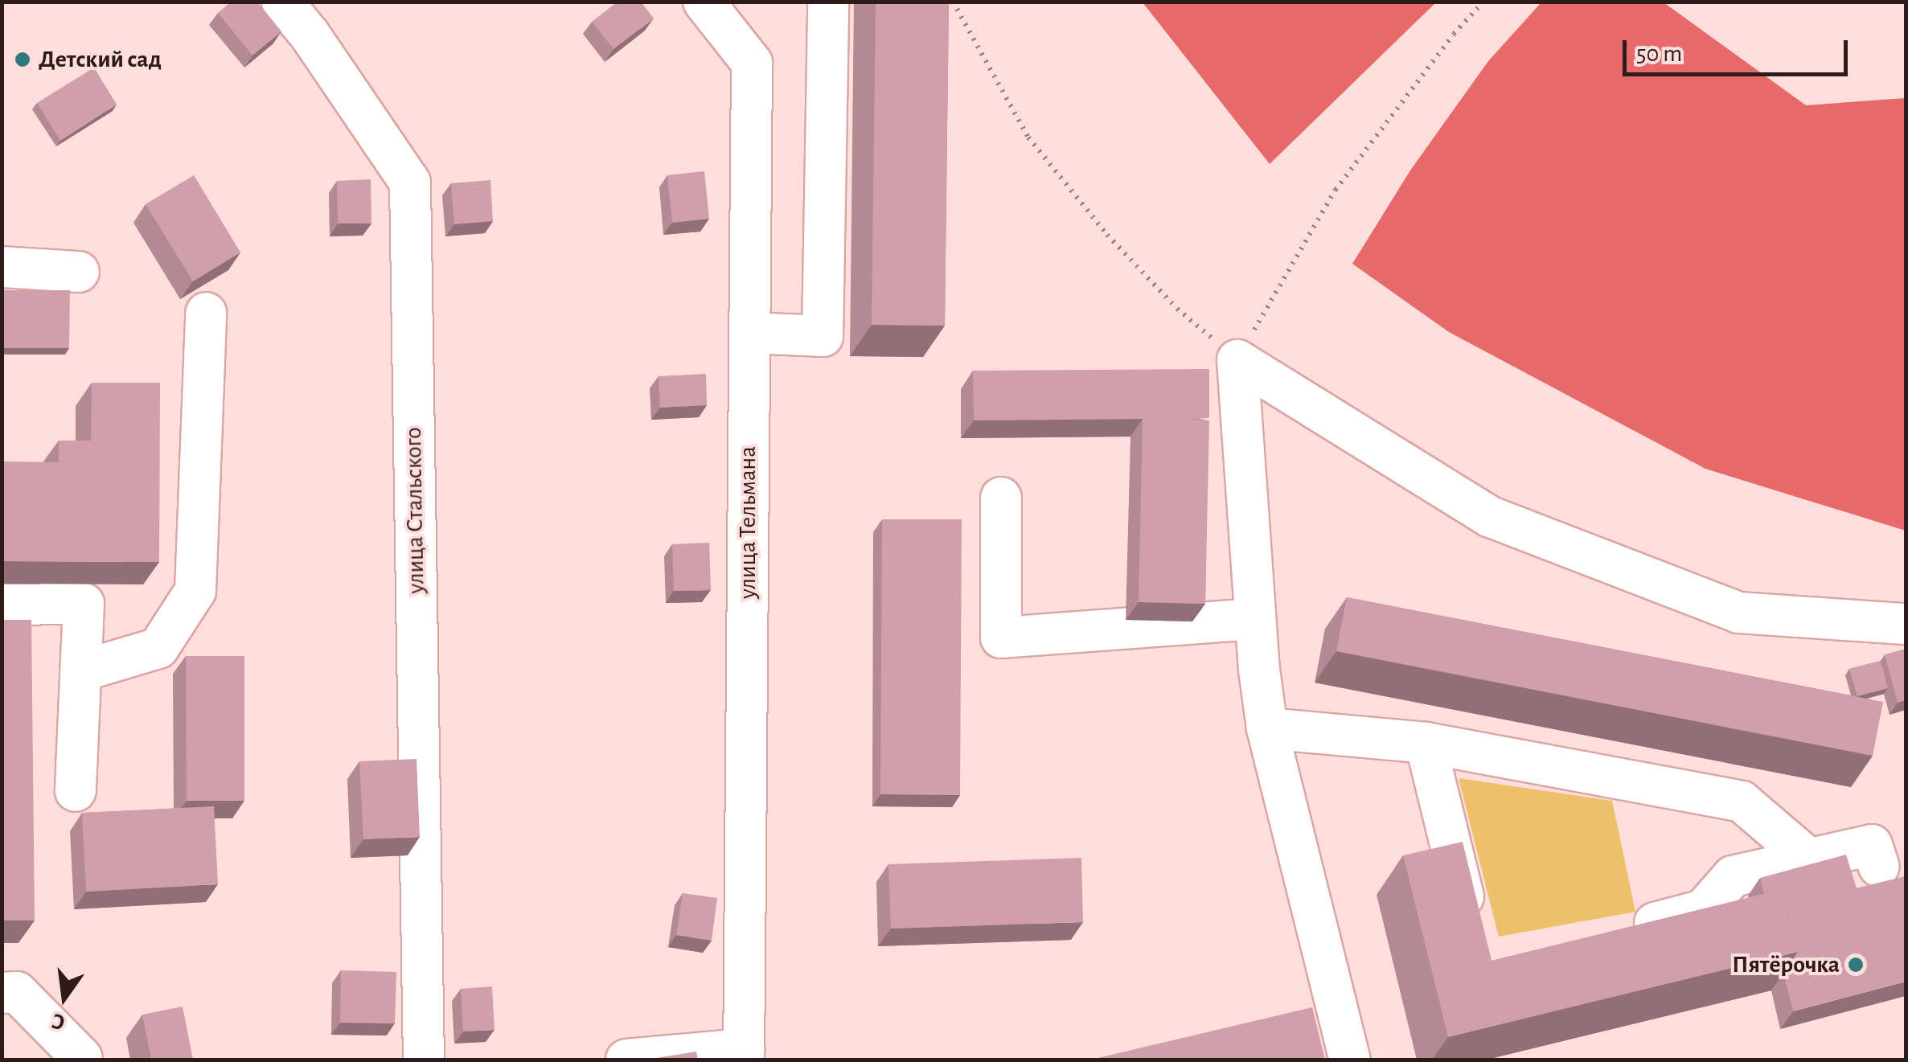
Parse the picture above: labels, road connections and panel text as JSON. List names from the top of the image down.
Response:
{
  "streets": {
    "street": ["улица Стальского", "улица Тельмана"]
  },
  "places": ["Детский сад", "Пятёрочка"],
  "scale_bar": "50 m",
  "north": "bottom"
}
